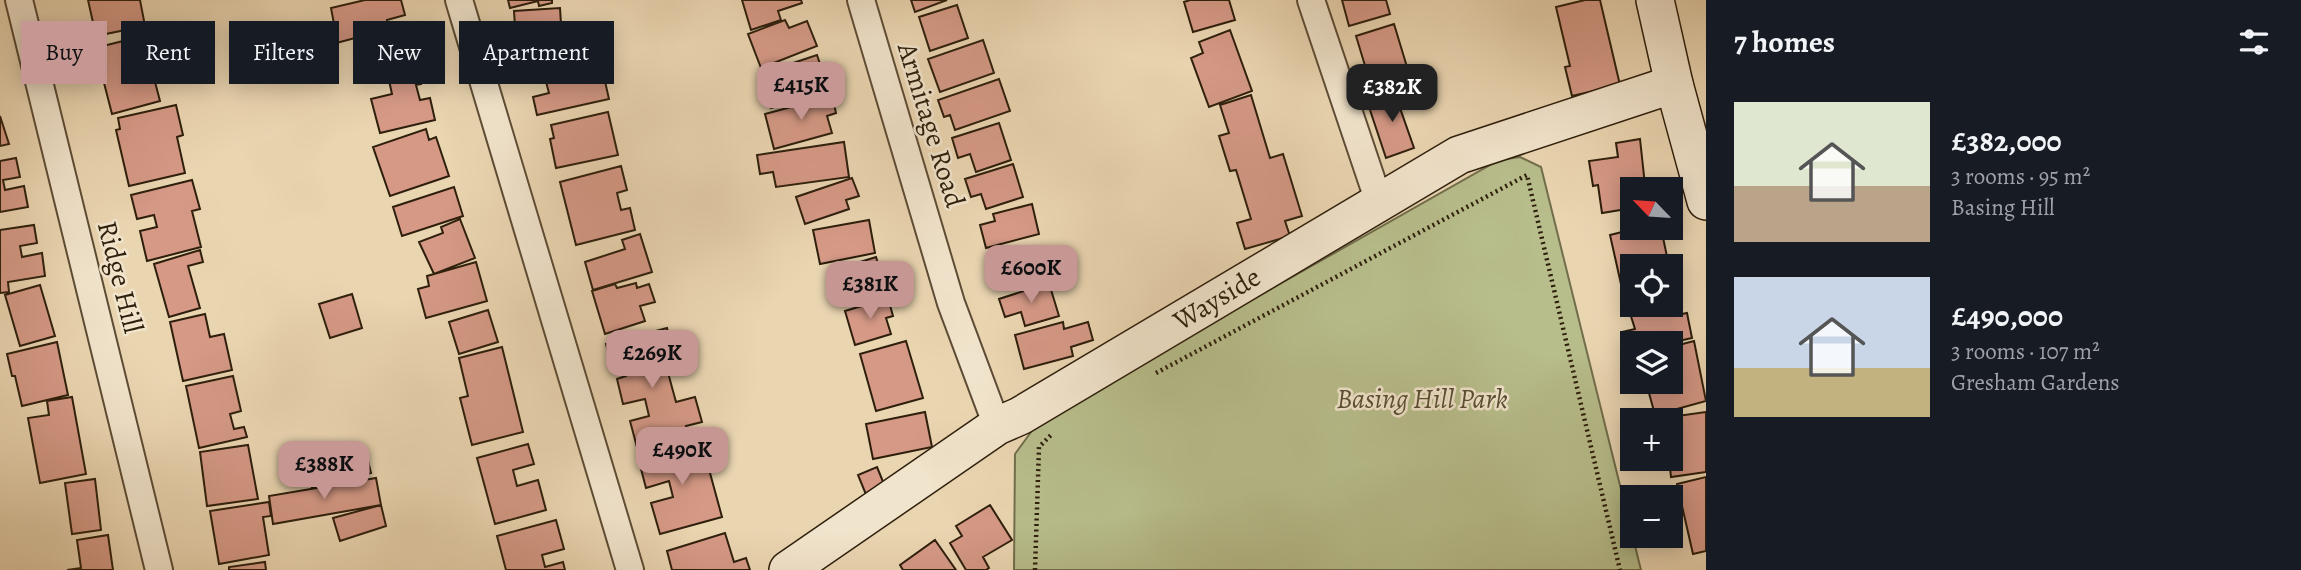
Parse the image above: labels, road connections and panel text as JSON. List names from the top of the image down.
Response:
{
  "streets": {
    "street": ["Armitage Road", "Ridge Hill", "Wayside"]
  },
  "crossings": [
    ["Armitage Road", "Wayside"]
  ],
  "parks": ["Basing Hill Park"],
  "north": "top left",
  "page": {
    "heading": "7 homes",
    "chip": [
      "Buy",
      "Rent",
      "Filters",
      "New",
      "Apartment"
    ],
    "price": [
      "£415K",
      "£382K",
      "£600K",
      "£381K",
      "£269K",
      "£490K",
      "£388K"
    ],
    "list": [
      {
        "name": "£382,000",
        "note": "3 rooms · 95 m² · Basing Hill"
      },
      {
        "name": "£490,000",
        "note": "3 rooms · 107 m² · Gresham Gardens"
      }
    ],
    "map_buttons": ["+", "−"]
  }
}
